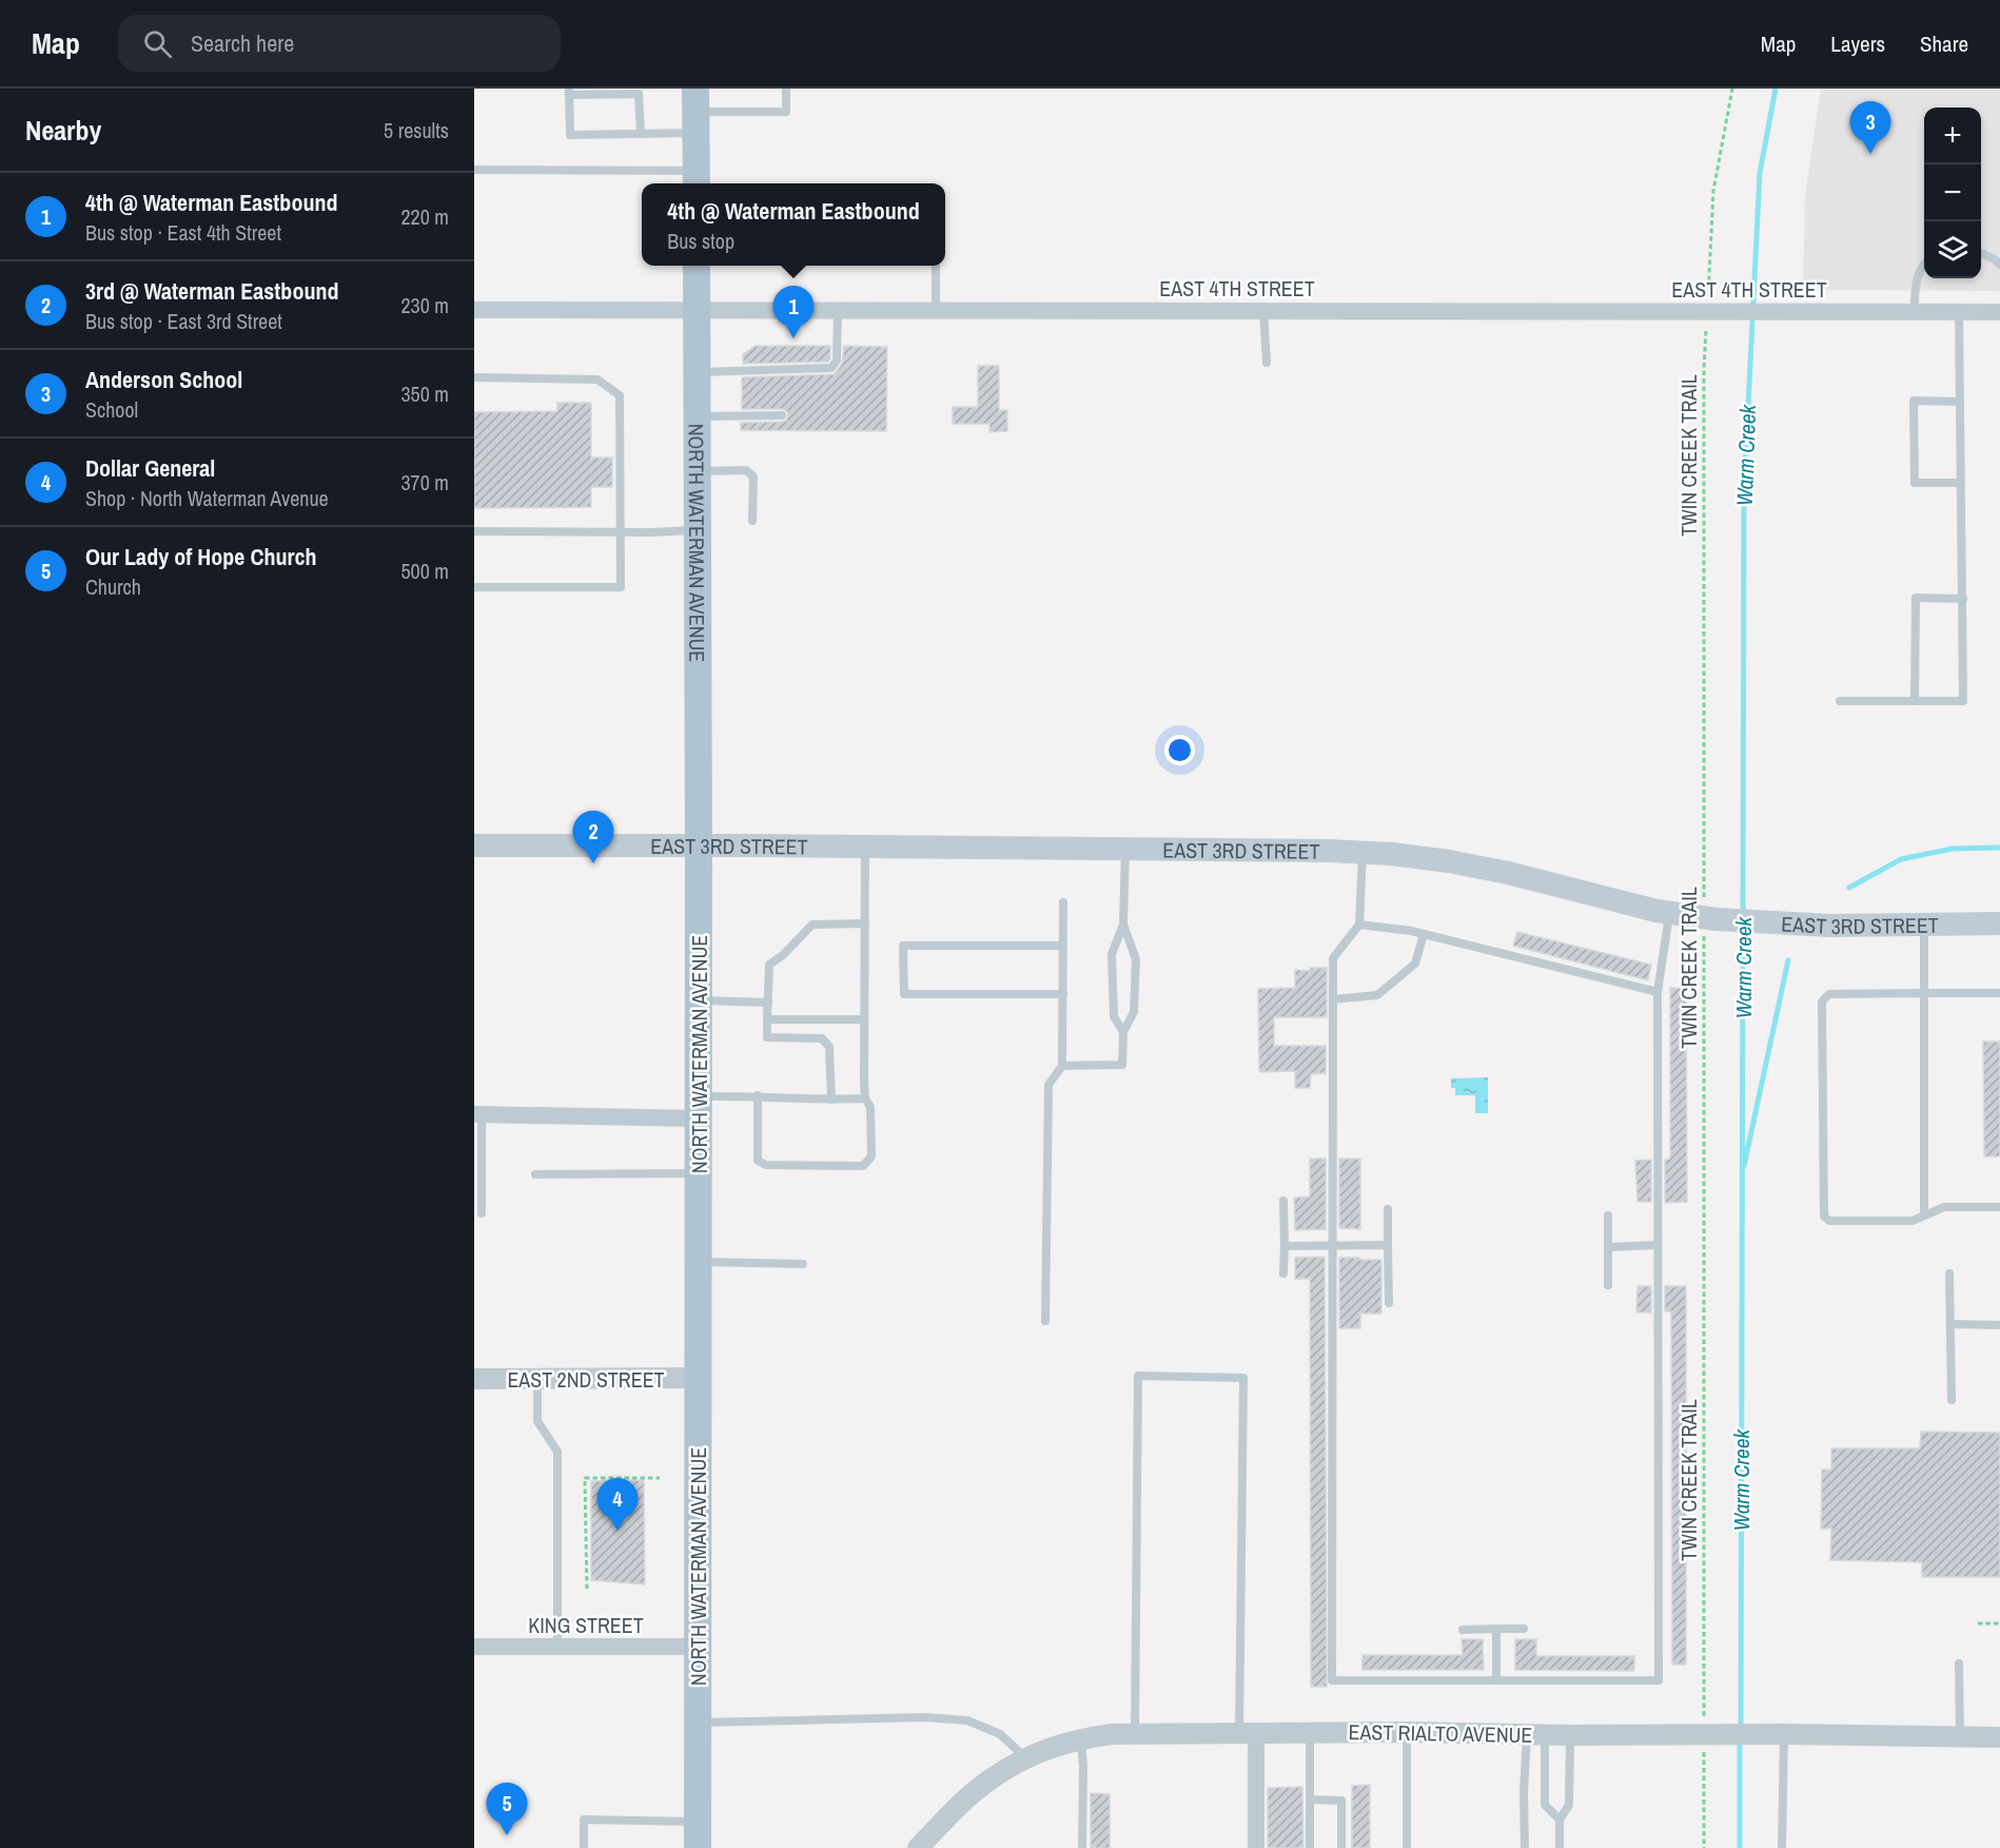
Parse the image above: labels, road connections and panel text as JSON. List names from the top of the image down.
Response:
{
  "streets": {
    "main road": ["NORTH WATERMAN AVENUE", "EAST 3RD STREET"],
    "street": [
      "EAST 4TH STREET",
      "EAST 2ND STREET",
      "KING STREET",
      "EAST RIALTO AVENUE"
    ],
    "path": ["TWIN CREEK TRAIL"]
  },
  "crossings": [
    ["EAST 4TH STREET", "TWIN CREEK TRAIL"],
    ["EAST 4TH STREET", "NORTH WATERMAN AVENUE"],
    ["TWIN CREEK TRAIL", "EAST 3RD STREET"],
    ["TWIN CREEK TRAIL", "EAST RIALTO AVENUE"],
    ["NORTH WATERMAN AVENUE", "EAST 3RD STREET"],
    ["NORTH WATERMAN AVENUE", "EAST 2ND STREET"],
    ["NORTH WATERMAN AVENUE", "KING STREET"]
  ],
  "water": ["Warm Creek"],
  "page": {
    "header": "Map",
    "search": "Search here",
    "nav": ["Map", "Layers", "Share"],
    "heading": ["Nearby", "5 results"],
    "pins": [
      "3",
      "1",
      "2",
      "4",
      "5"
    ],
    "map_buttons": ["+", "−"],
    "list": [
      {
        "mark": "1",
        "name": "4th @ Waterman Eastbound",
        "note": "Bus stop · East 4th Street",
        "value": "220 m"
      },
      {
        "mark": "2",
        "name": "3rd @ Waterman Eastbound",
        "note": "Bus stop · East 3rd Street",
        "value": "230 m"
      },
      {
        "mark": "3",
        "name": "Anderson School",
        "note": "School",
        "value": "350 m"
      },
      {
        "mark": "4",
        "name": "Dollar General",
        "note": "Shop · North Waterman Avenue",
        "value": "370 m"
      },
      {
        "mark": "5",
        "name": "Our Lady of Hope Church",
        "note": "Church",
        "value": "500 m"
      }
    ],
    "popup": ["4th @ Waterman Eastbound", "Bus stop"]
  }
}
